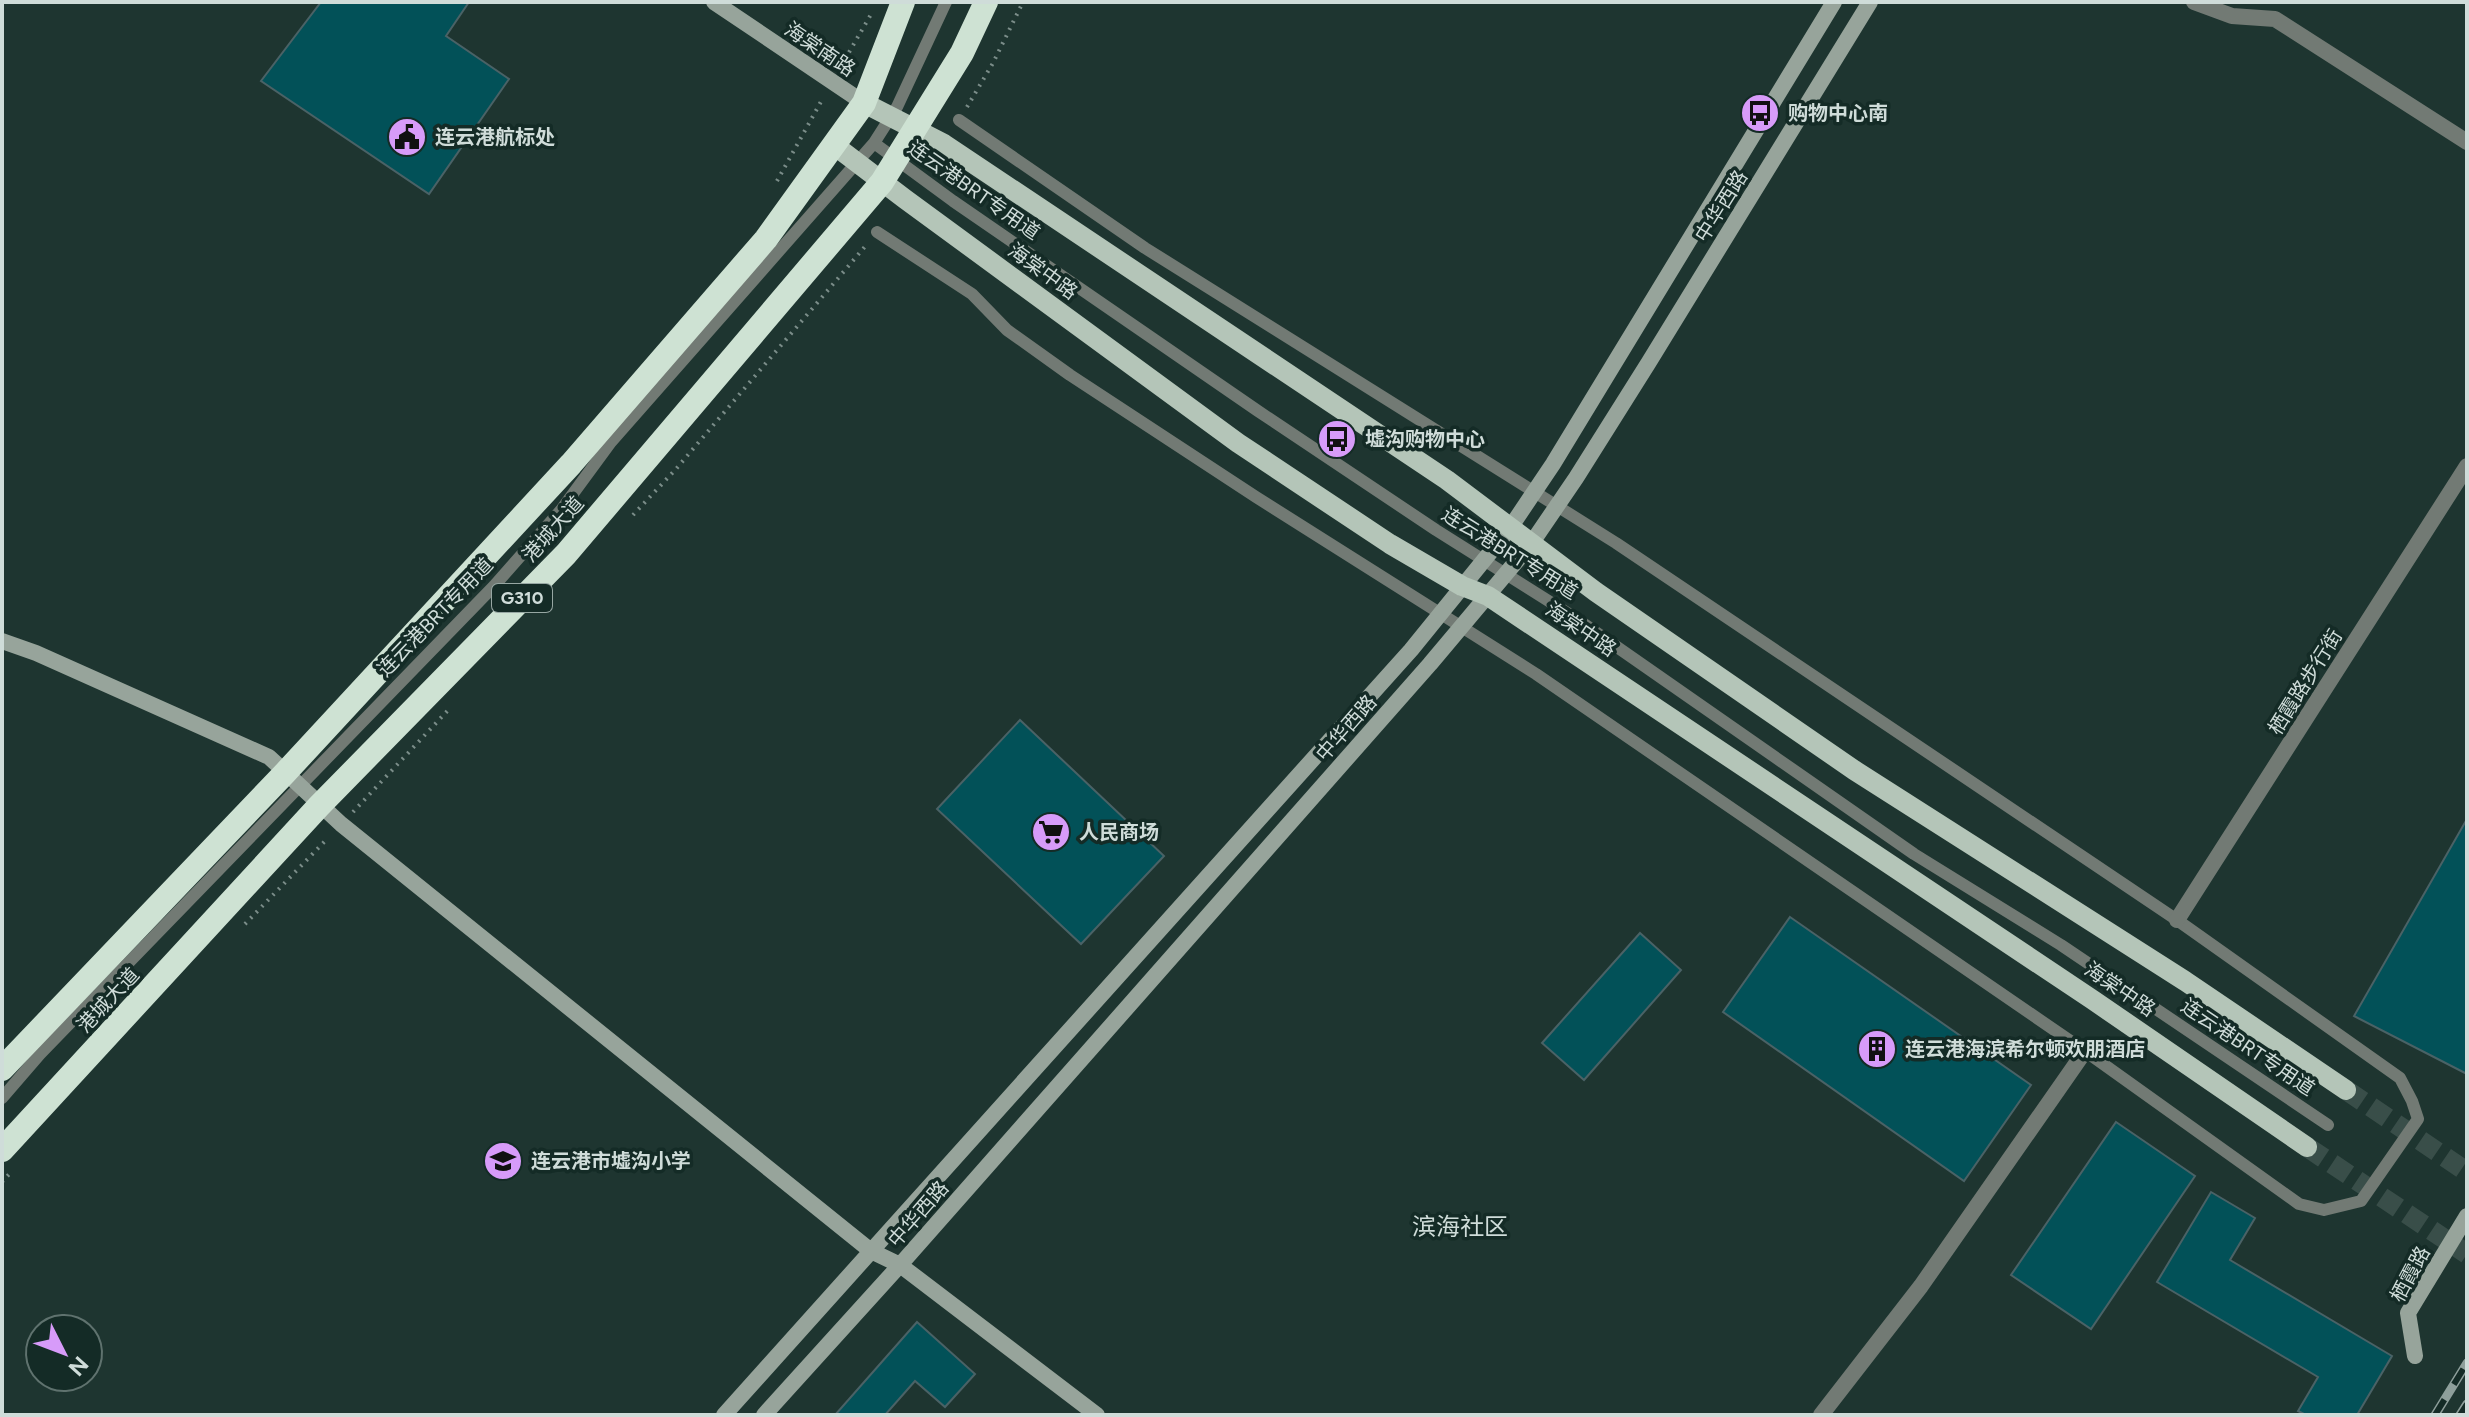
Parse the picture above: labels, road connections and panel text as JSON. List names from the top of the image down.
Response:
{
  "streets": {
    "highway": ["港城大道", "G310"],
    "main road": [
      "海棠南路",
      "中华西路",
      "海棠中路",
      "栖霞路"
    ],
    "street": ["栖霞路步行街"],
    "lane": ["连云港BRT专用道"]
  },
  "crossings": [
    ["海棠南路", "海棠中路"],
    ["海棠南路", "港城大道"],
    ["连云港BRT专用道", "中华西路"],
    ["连云港BRT专用道", "海棠中路"],
    ["连云港BRT专用道", "港城大道"],
    ["中华西路", "海棠中路"],
    ["海棠中路", "港城大道"]
  ],
  "districts": ["滨海社区"],
  "places": {
    "bus stop": ["购物中心南", "墟沟购物中心"],
    "public building": ["连云港航标处"],
    "supermarket": ["人民商场"],
    "building": ["连云港海滨希尔顿欢朋酒店"],
    "school or university": ["连云港市墟沟小学"]
  },
  "north": "bottom right"
}
